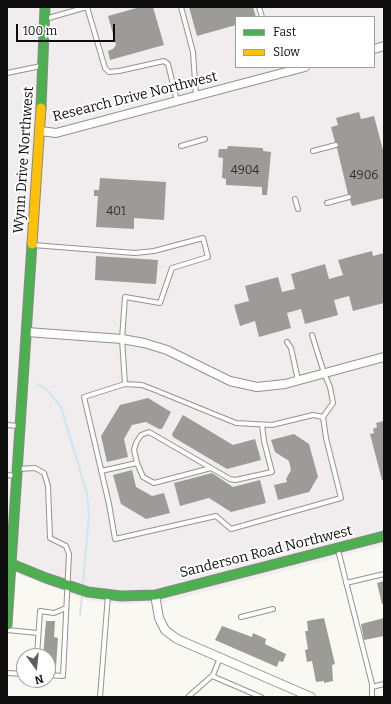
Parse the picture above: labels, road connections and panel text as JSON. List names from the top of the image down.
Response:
{
  "streets": {
    "street": ["Research Drive Northwest", "Wynn Drive Northwest", "Sanderson Road Northwest"]
  },
  "crossings": [
    ["Research Drive Northwest", "Wynn Drive Northwest"],
    ["Wynn Drive Northwest", "Sanderson Road Northwest"]
  ],
  "house_numbers": ["4904", "4906", "401"],
  "legend": ["Fast", "Slow"],
  "scale_bar": "100 m",
  "north": "bottom"
}
